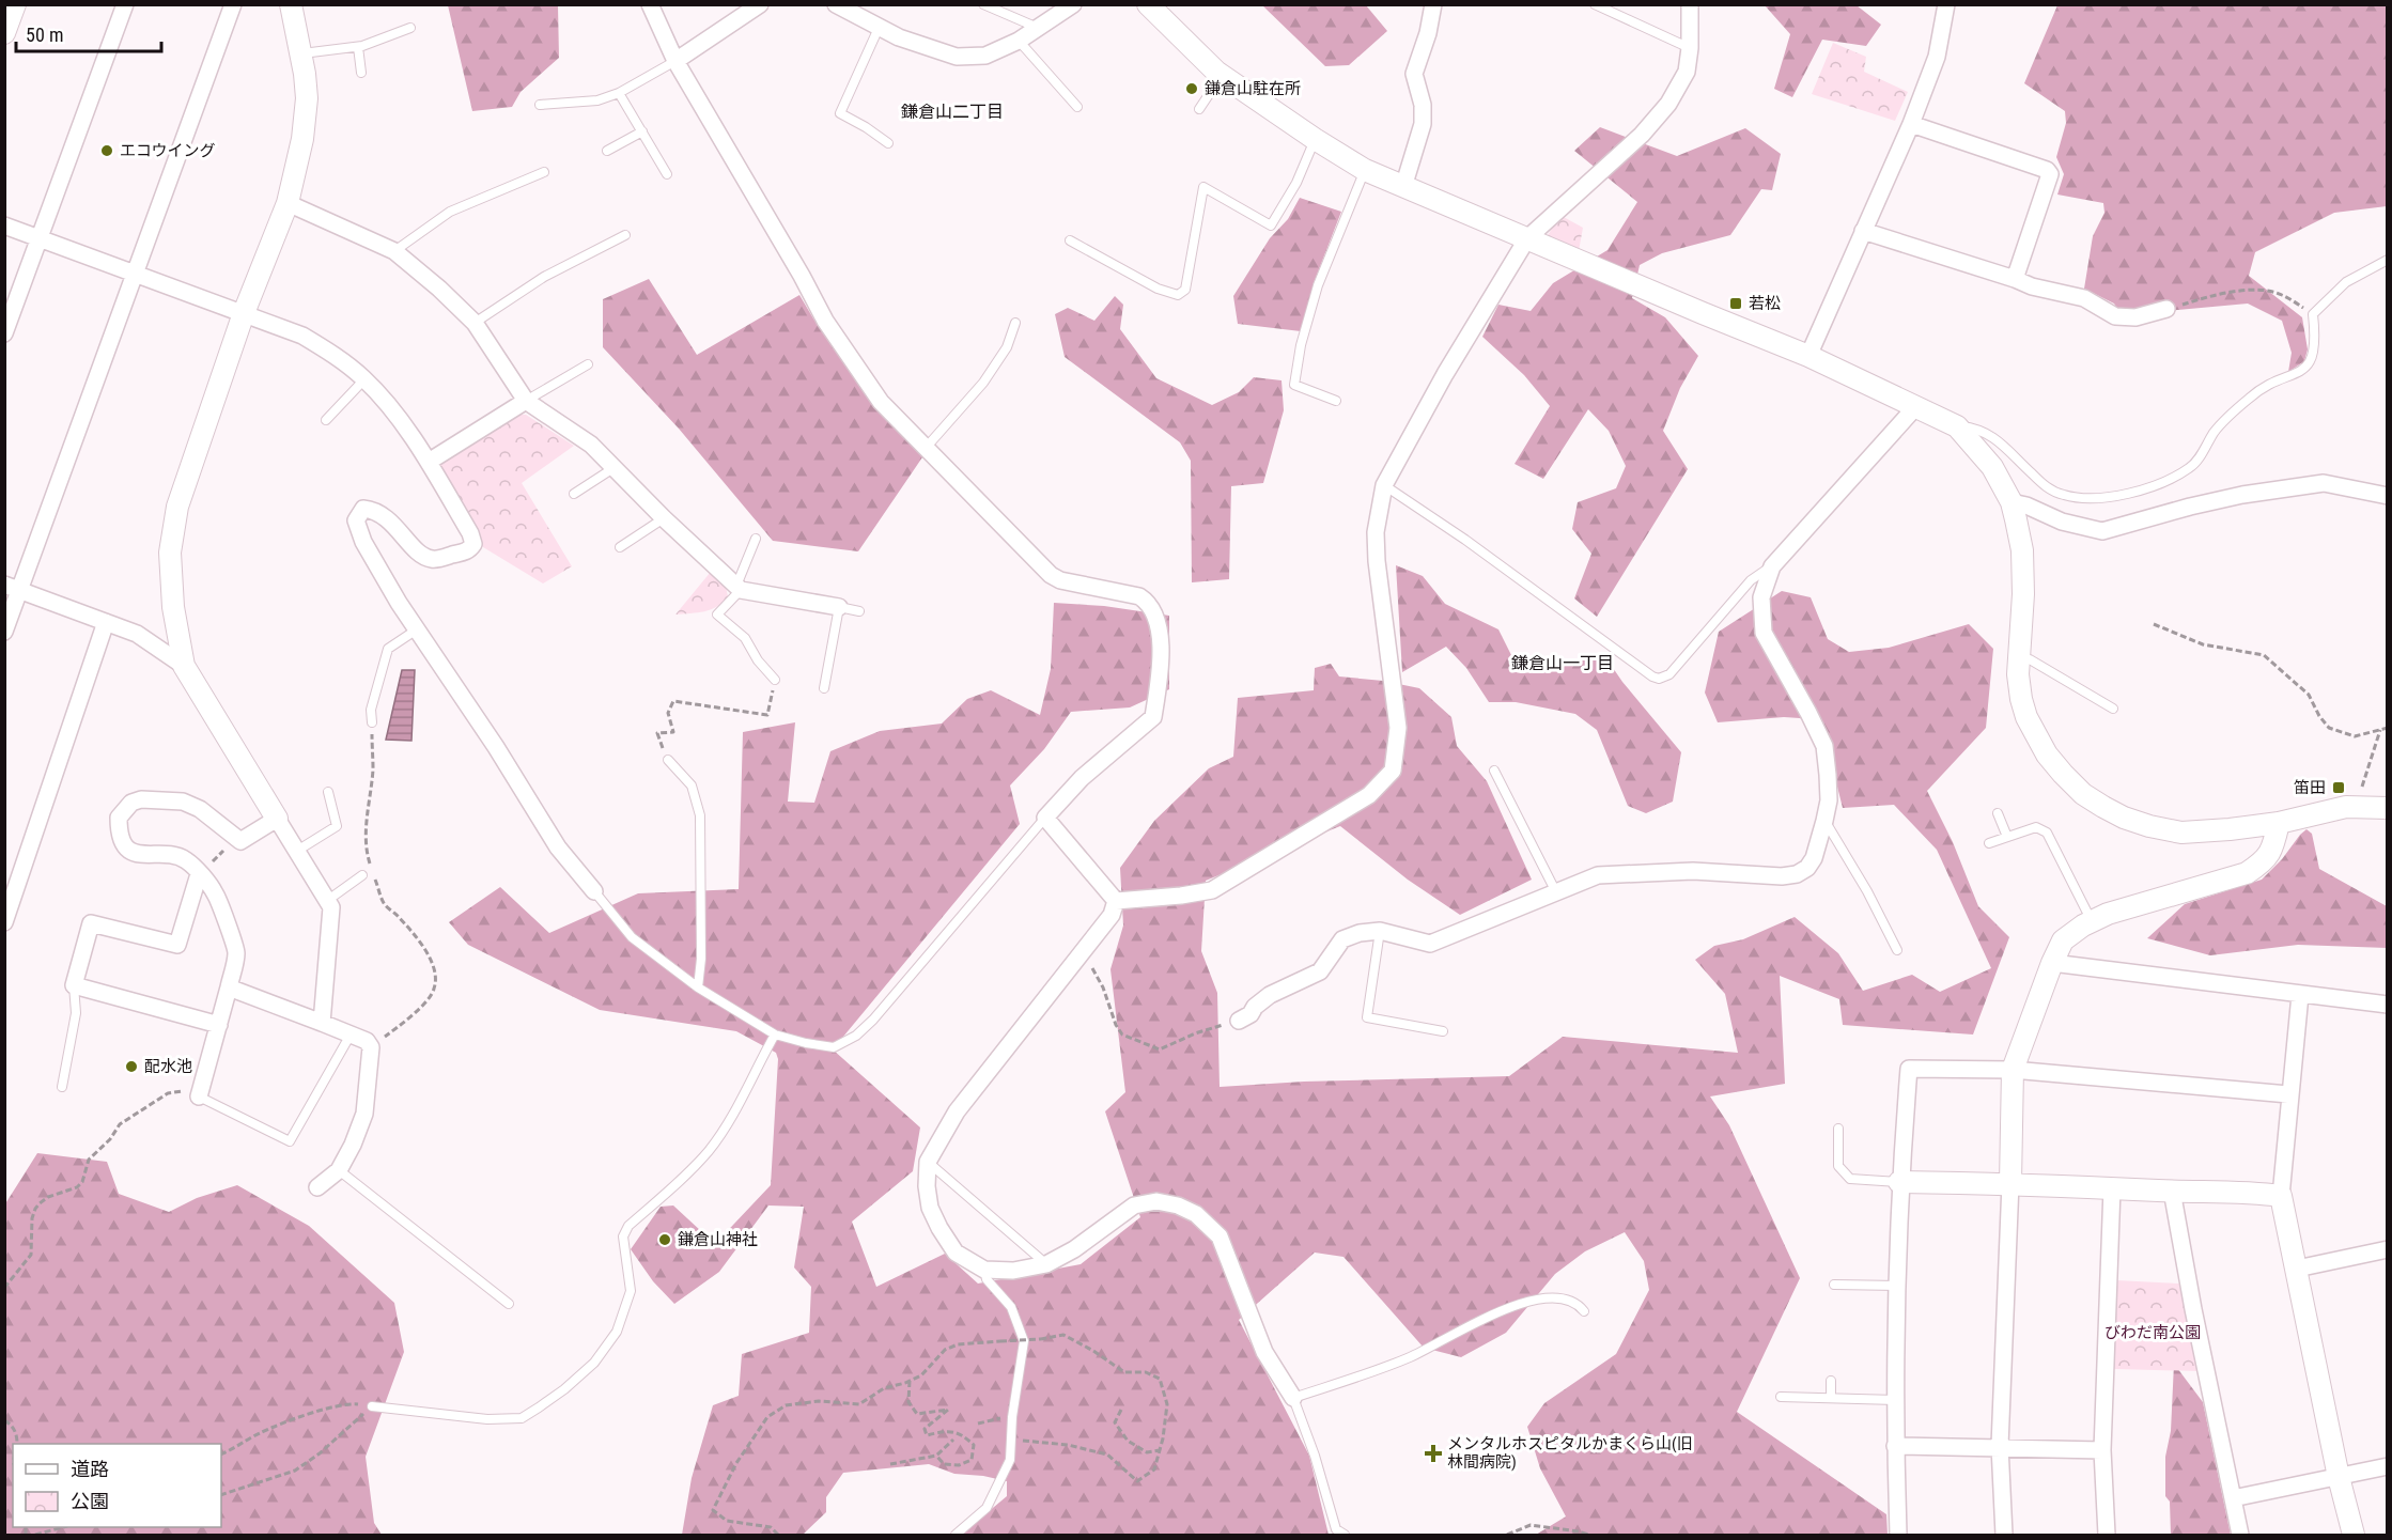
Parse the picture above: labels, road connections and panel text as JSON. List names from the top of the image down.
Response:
{
  "districts": ["鎌倉山二丁目", "鎌倉山一丁目"],
  "parks": ["びわだ南公園"],
  "places": {
    "other": [
      "鎌倉山駐在所",
      "エコウイング",
      "配水池",
      "鎌倉山神社"
    ],
    "transit": ["若松", "笛田"],
    "health": ["メンタルホスピタルかまくら山(旧 林間病院)"]
  },
  "legend": ["道路", "公園"],
  "scale_bar": "50 m"
}
